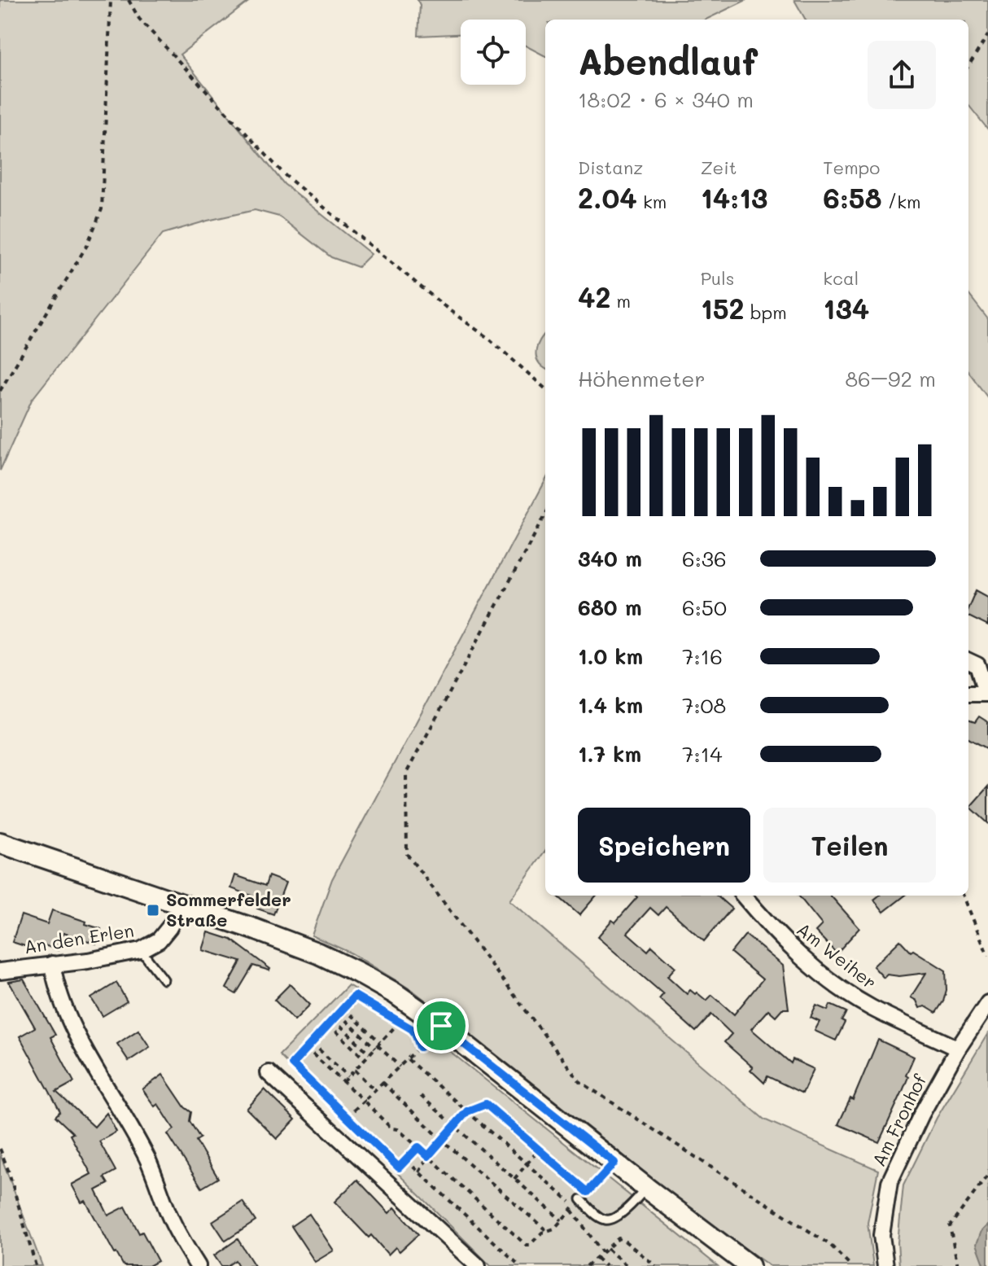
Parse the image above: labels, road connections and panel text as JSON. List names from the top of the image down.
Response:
{
  "streets": {
    "street": ["An den Erlen", "Am Weiher", "Am Fronhof"]
  },
  "crossings": [
    ["Am Weiher", "Am Fronhof"]
  ],
  "places": {
    "transit": ["Sommerfelder Straße"]
  },
  "page": {
    "heading": ["Abendlauf", "18:02 · 6 × 340 m"],
    "stats": [
      ["Distanz", "2.04 km"],
      ["Zeit", "14:13"],
      ["Tempo", "6:58 /km"],
      ["42 m"],
      ["Puls", "152 bpm"],
      ["kcal", "134"]
    ],
    "chart": ["Höhenmeter", "86–92 m"],
    "list": [
      {
        "name": "340 m",
        "note": "6:36"
      },
      {
        "name": "680 m",
        "note": "6:50"
      },
      {
        "name": "1.0 km",
        "note": "7:16"
      },
      {
        "name": "1.4 km",
        "note": "7:08"
      },
      {
        "name": "1.7 km",
        "note": "7:14"
      }
    ],
    "buttons": ["Speichern", "Teilen"]
  }
}
